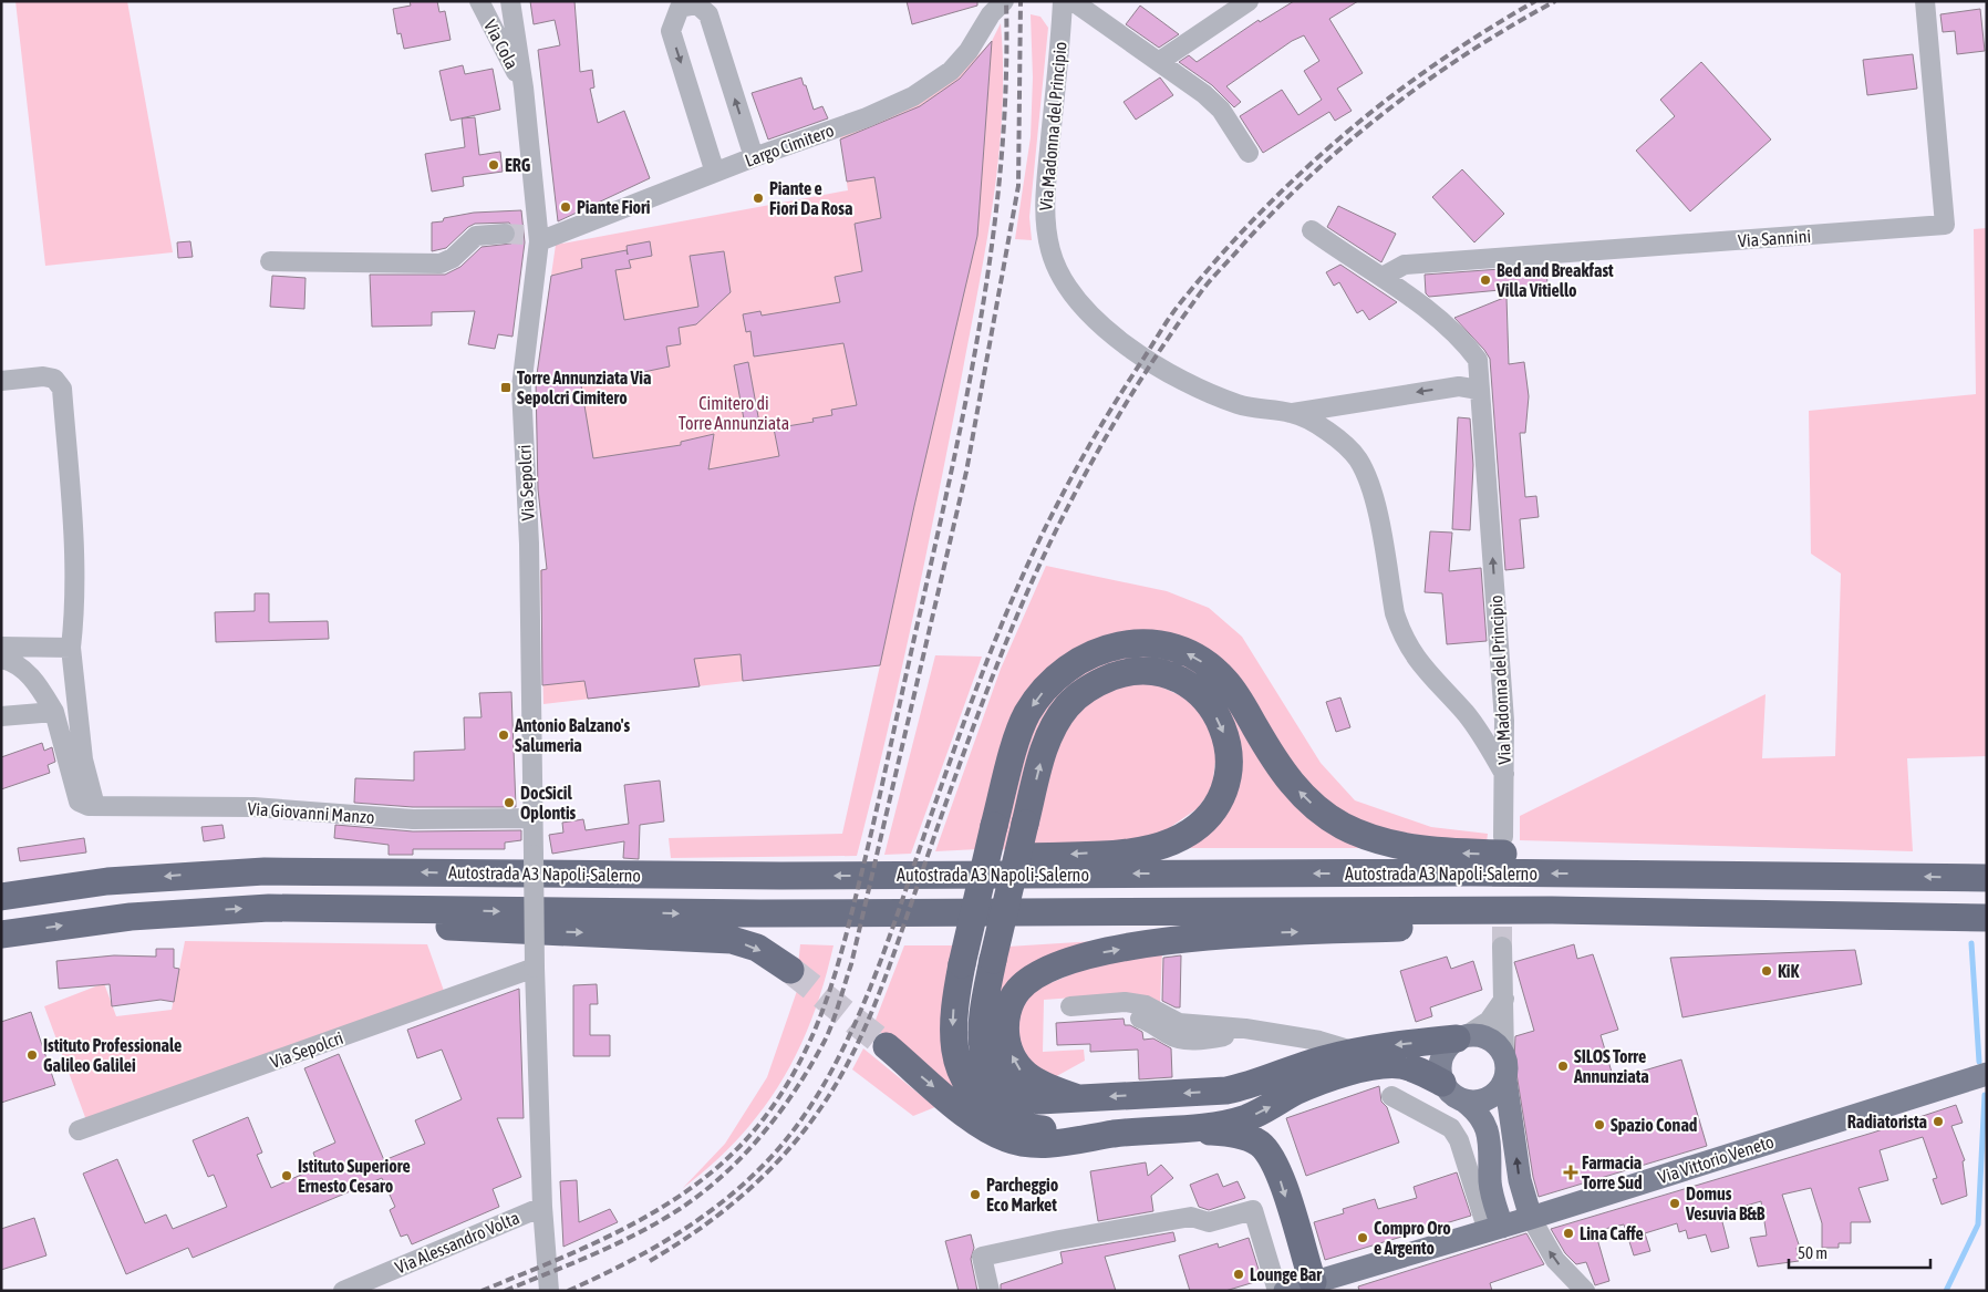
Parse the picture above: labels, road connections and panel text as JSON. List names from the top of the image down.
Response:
{
  "streets": {
    "highway": ["Autostrada A3 Napoli-Salerno"],
    "main road": ["Via Vittorio Veneto"],
    "street": [
      "Via Cola",
      "Via Madonna del Principio",
      "Largo Cimitero",
      "Via Sannini",
      "Via Sepolcri",
      "Via Giovanni Manzo",
      "Via Alessandro Volta"
    ]
  },
  "crossings": [
    ["Via Cola", "Via Sepolcri"],
    ["Via Madonna del Principio", "Via Sannini"],
    ["Largo Cimitero", "Via Sepolcri"],
    ["Via Sepolcri", "Via Giovanni Manzo"],
    ["Via Sepolcri", "Via Alessandro Volta"]
  ],
  "parks": ["Cimitero di Torre Annunziata"],
  "places": {
    "other": [
      "ERG",
      "Piante e Fiori Da Rosa",
      "Piante Fiori",
      "Bed and Breakfast Villa Vitiello",
      "Antonio Balzano's Salumeria",
      "DocSicil Oplontis",
      "KiK",
      "Istituto Professionale Galileo Galilei",
      "SILOS Torre Annunziata",
      "Radiatorista",
      "Spazio Conad",
      "Istituto Superiore Ernesto Cesaro",
      "Parcheggio Eco Market",
      "Domus Vesuvia B&B",
      "Lina Caffe",
      "Compro Oro e Argento",
      "Lounge Bar"
    ],
    "transit": ["Torre Annunziata Via Sepolcri Cimitero"],
    "health": ["Farmacia Torre Sud"]
  },
  "scale_bar": "50 m"
}
